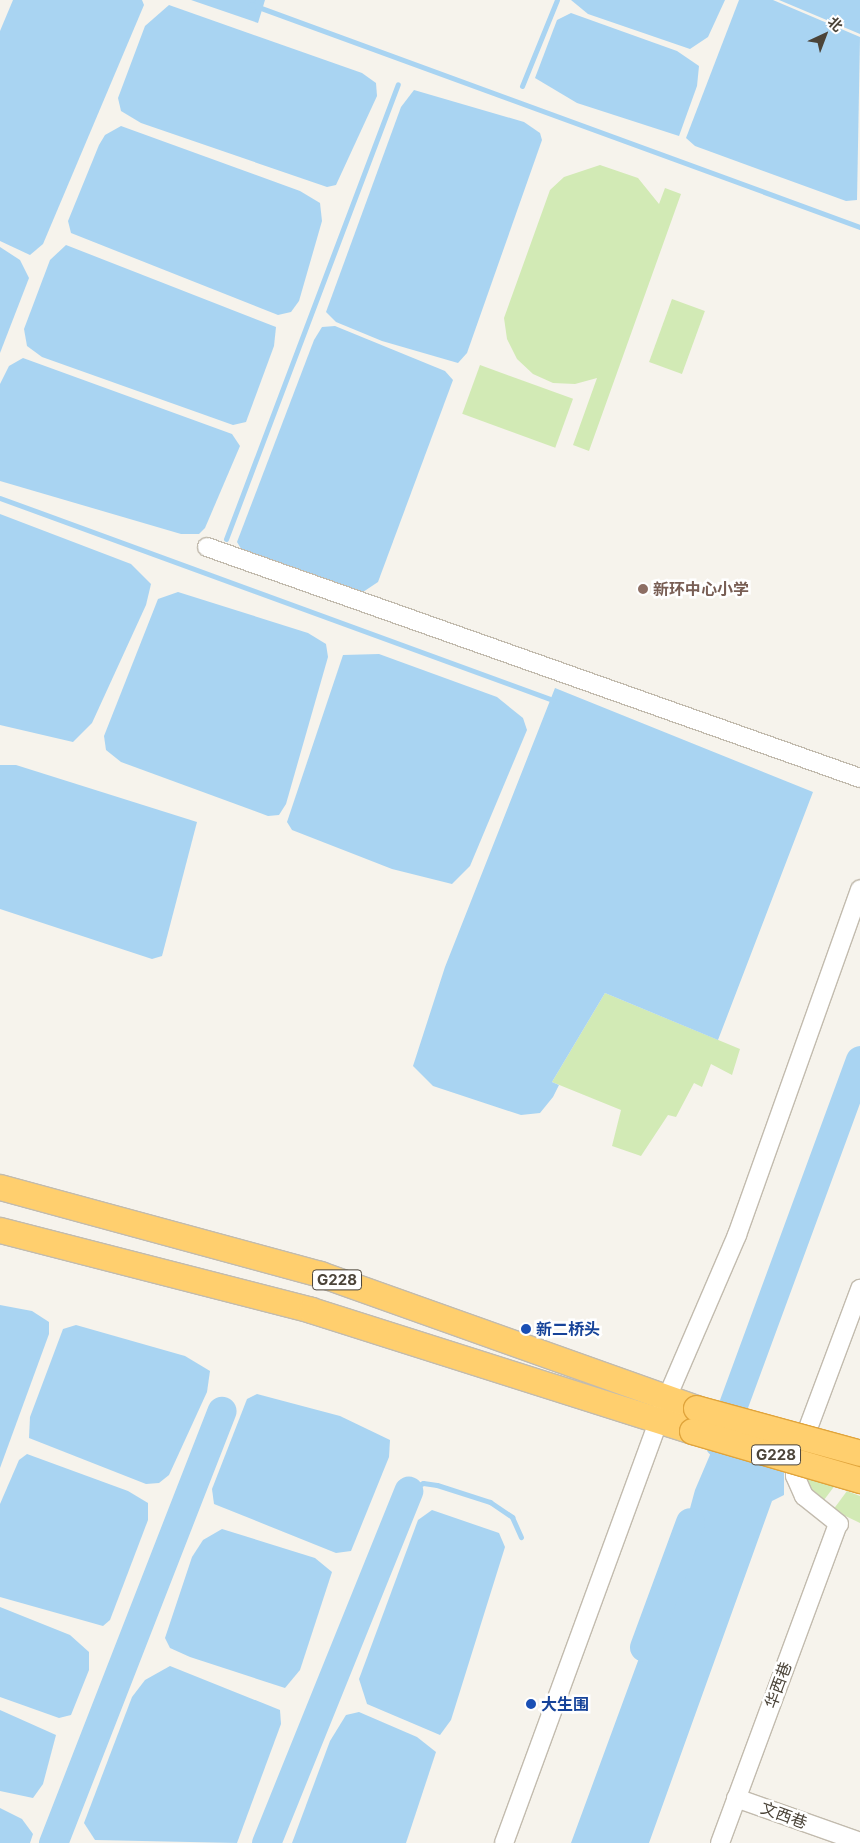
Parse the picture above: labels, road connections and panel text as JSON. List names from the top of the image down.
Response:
{
  "streets": {
    "highway": ["G228"],
    "street": ["华西巷", "文西巷"]
  },
  "crossings": [
    ["华西巷", "文西巷"]
  ],
  "places": ["新环中心小学", "新二桥头", "大生围"],
  "north": "top right"
}
